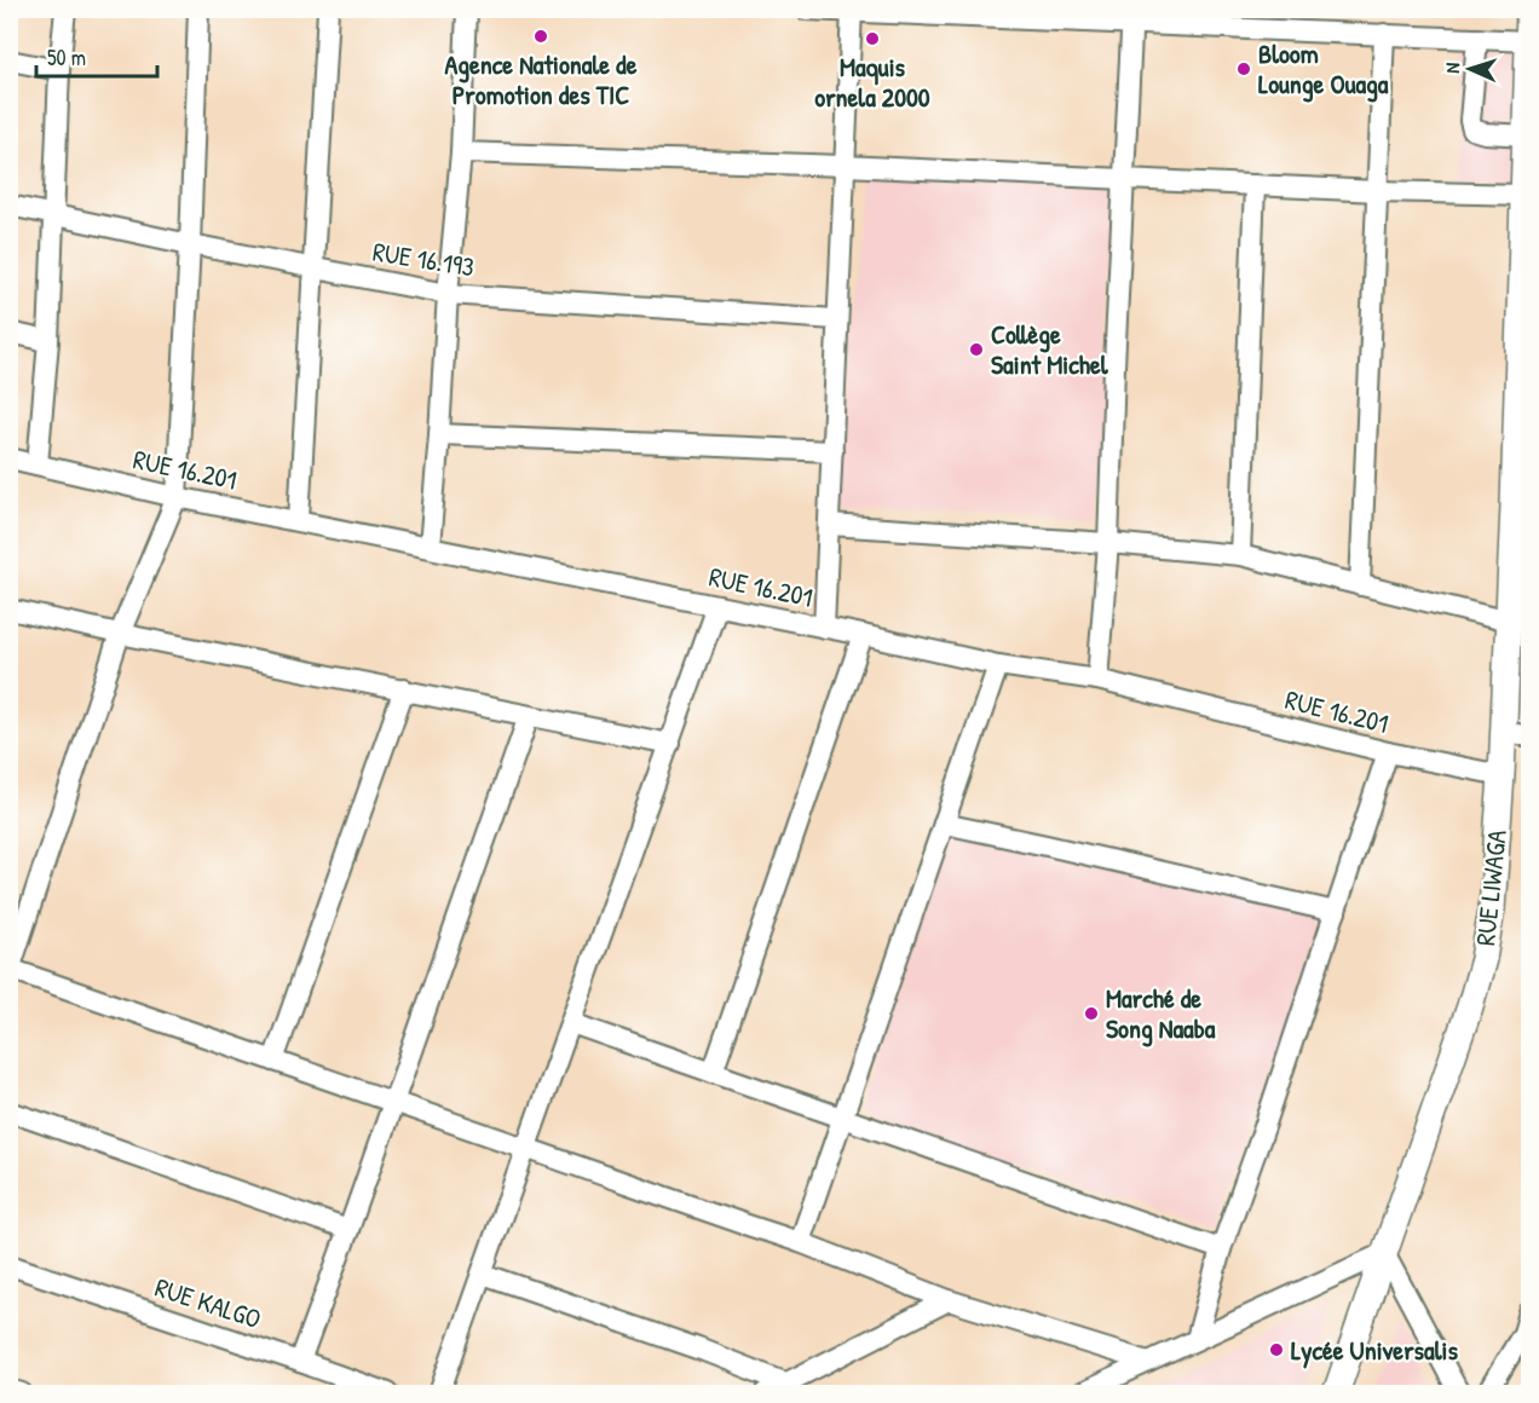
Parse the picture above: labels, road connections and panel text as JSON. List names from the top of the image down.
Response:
{
  "streets": {
    "main road": ["RUE LIWAGA"],
    "street": ["RUE 16.193", "RUE 16.201", "RUE KALGO"]
  },
  "crossings": [
    ["RUE 16.201", "RUE LIWAGA"]
  ],
  "places": [
    "Agence Nationale de Promotion des TIC",
    "Maquis ornela 2000",
    "Bloom Lounge Ouaga",
    "Collège Saint Michel",
    "Marché de Song Naaba",
    "Lycée Universalis"
  ],
  "scale_bar": "50 m",
  "north": "left"
}
